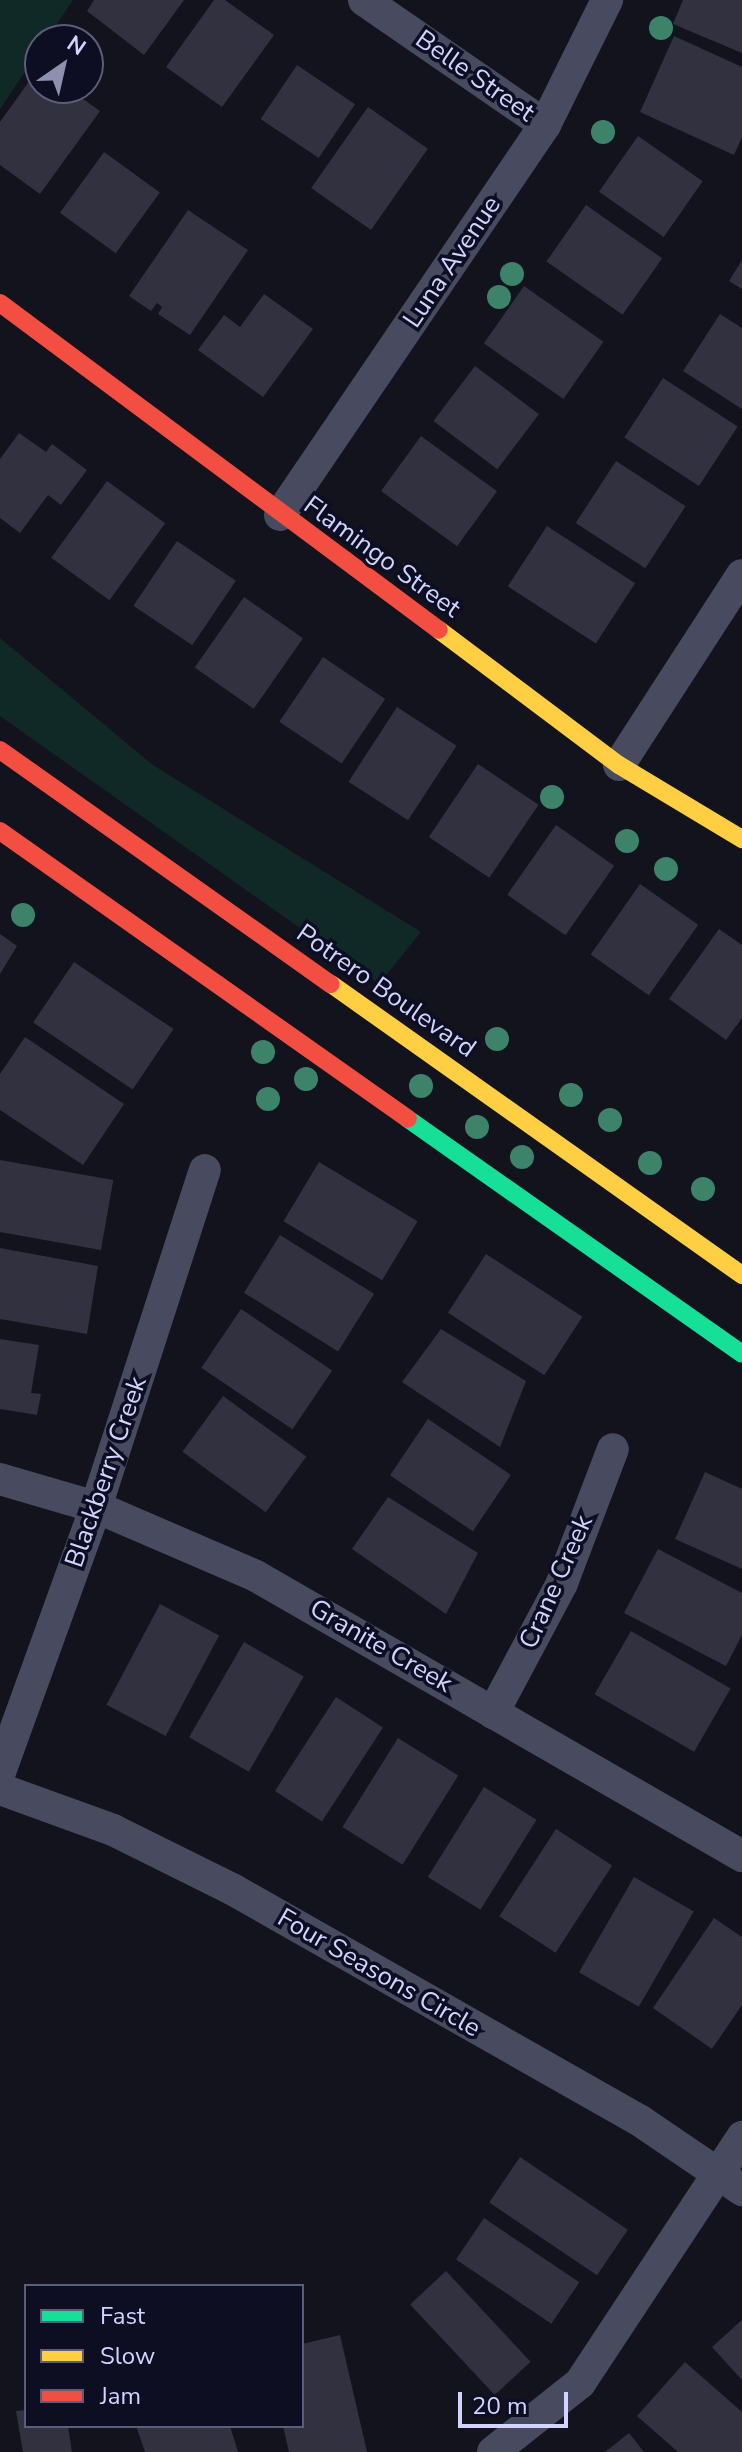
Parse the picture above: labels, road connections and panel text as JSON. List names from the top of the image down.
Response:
{
  "streets": {
    "street": [
      "Belle Street",
      "Luna Avenue",
      "Flamingo Street",
      "Potrero Boulevard",
      "Blackberry Creek",
      "Crane Creek",
      "Granite Creek",
      "Four Seasons Circle"
    ]
  },
  "crossings": [
    ["Belle Street", "Luna Avenue"],
    ["Luna Avenue", "Flamingo Street"],
    ["Blackberry Creek", "Granite Creek"],
    ["Crane Creek", "Granite Creek"]
  ],
  "legend": ["Fast", "Slow", "Jam"],
  "scale_bar": "20 m",
  "north": "top right"
}
